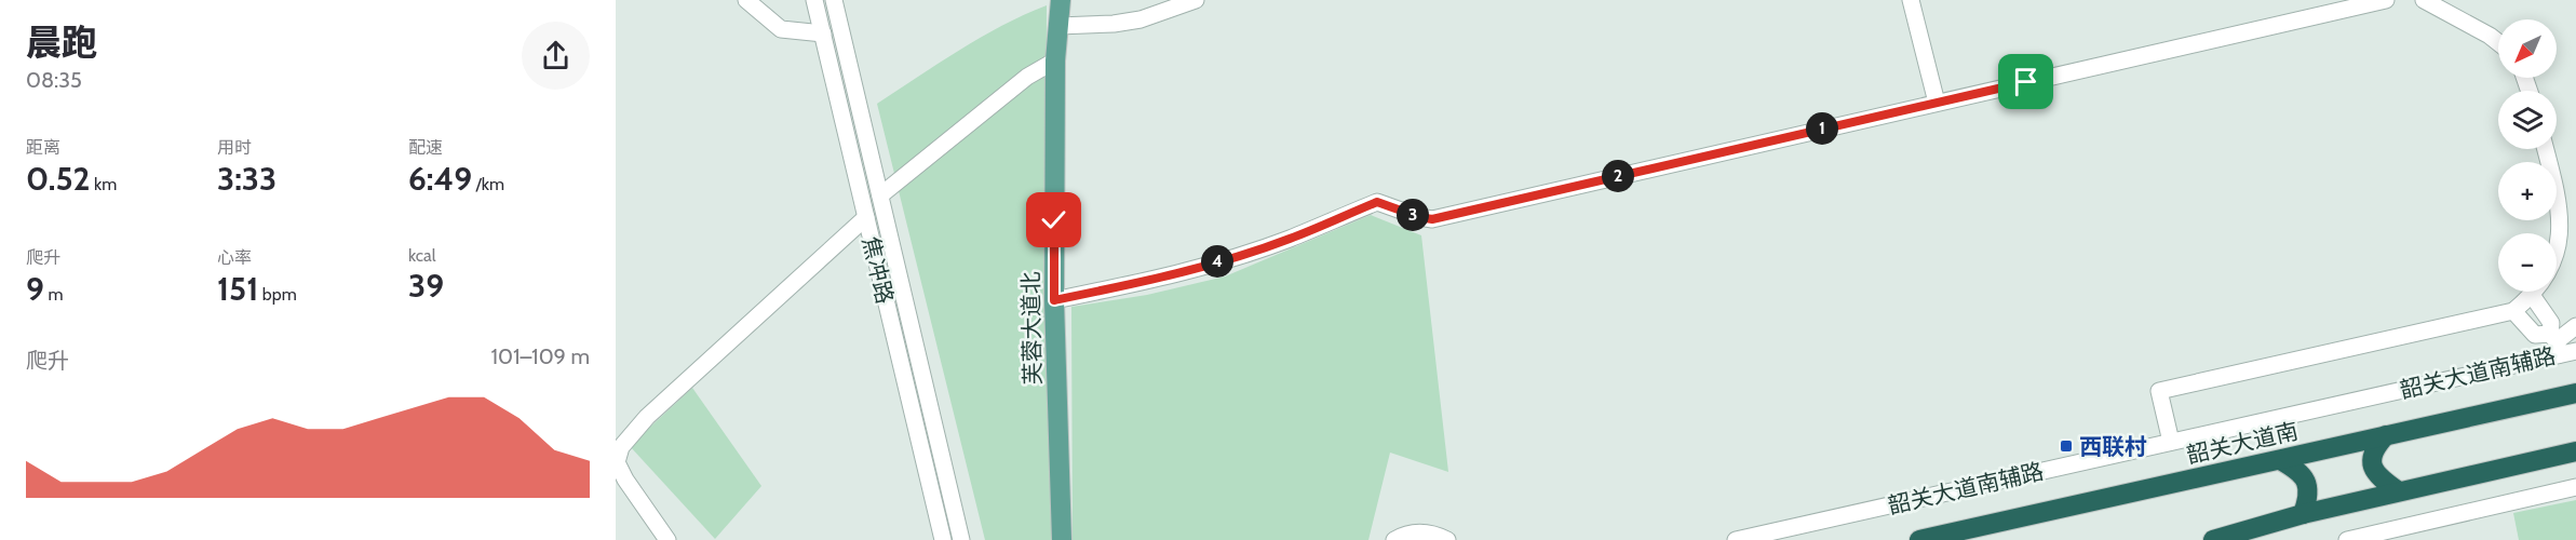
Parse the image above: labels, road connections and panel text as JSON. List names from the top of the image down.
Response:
{
  "streets": {
    "highway": ["韶关大道南"],
    "main road": ["芙蓉大道北"],
    "street": ["焦冲路", "韶关大道南辅路"]
  },
  "places": {
    "transit": ["西联村"]
  },
  "north": "bottom left",
  "page": {
    "heading": ["晨跑", "08:35"],
    "map_buttons": ["+", "−"],
    "stats": [
      ["距离", "0.52 km"],
      ["用时", "3:33"],
      ["配速", "6:49 /km"],
      ["爬升", "9 m"],
      ["心率", "151 bpm"],
      ["kcal", "39"]
    ],
    "pins": [
      "1",
      "2",
      "3",
      "4"
    ],
    "chart": ["爬升", "101–109 m"]
  }
}
